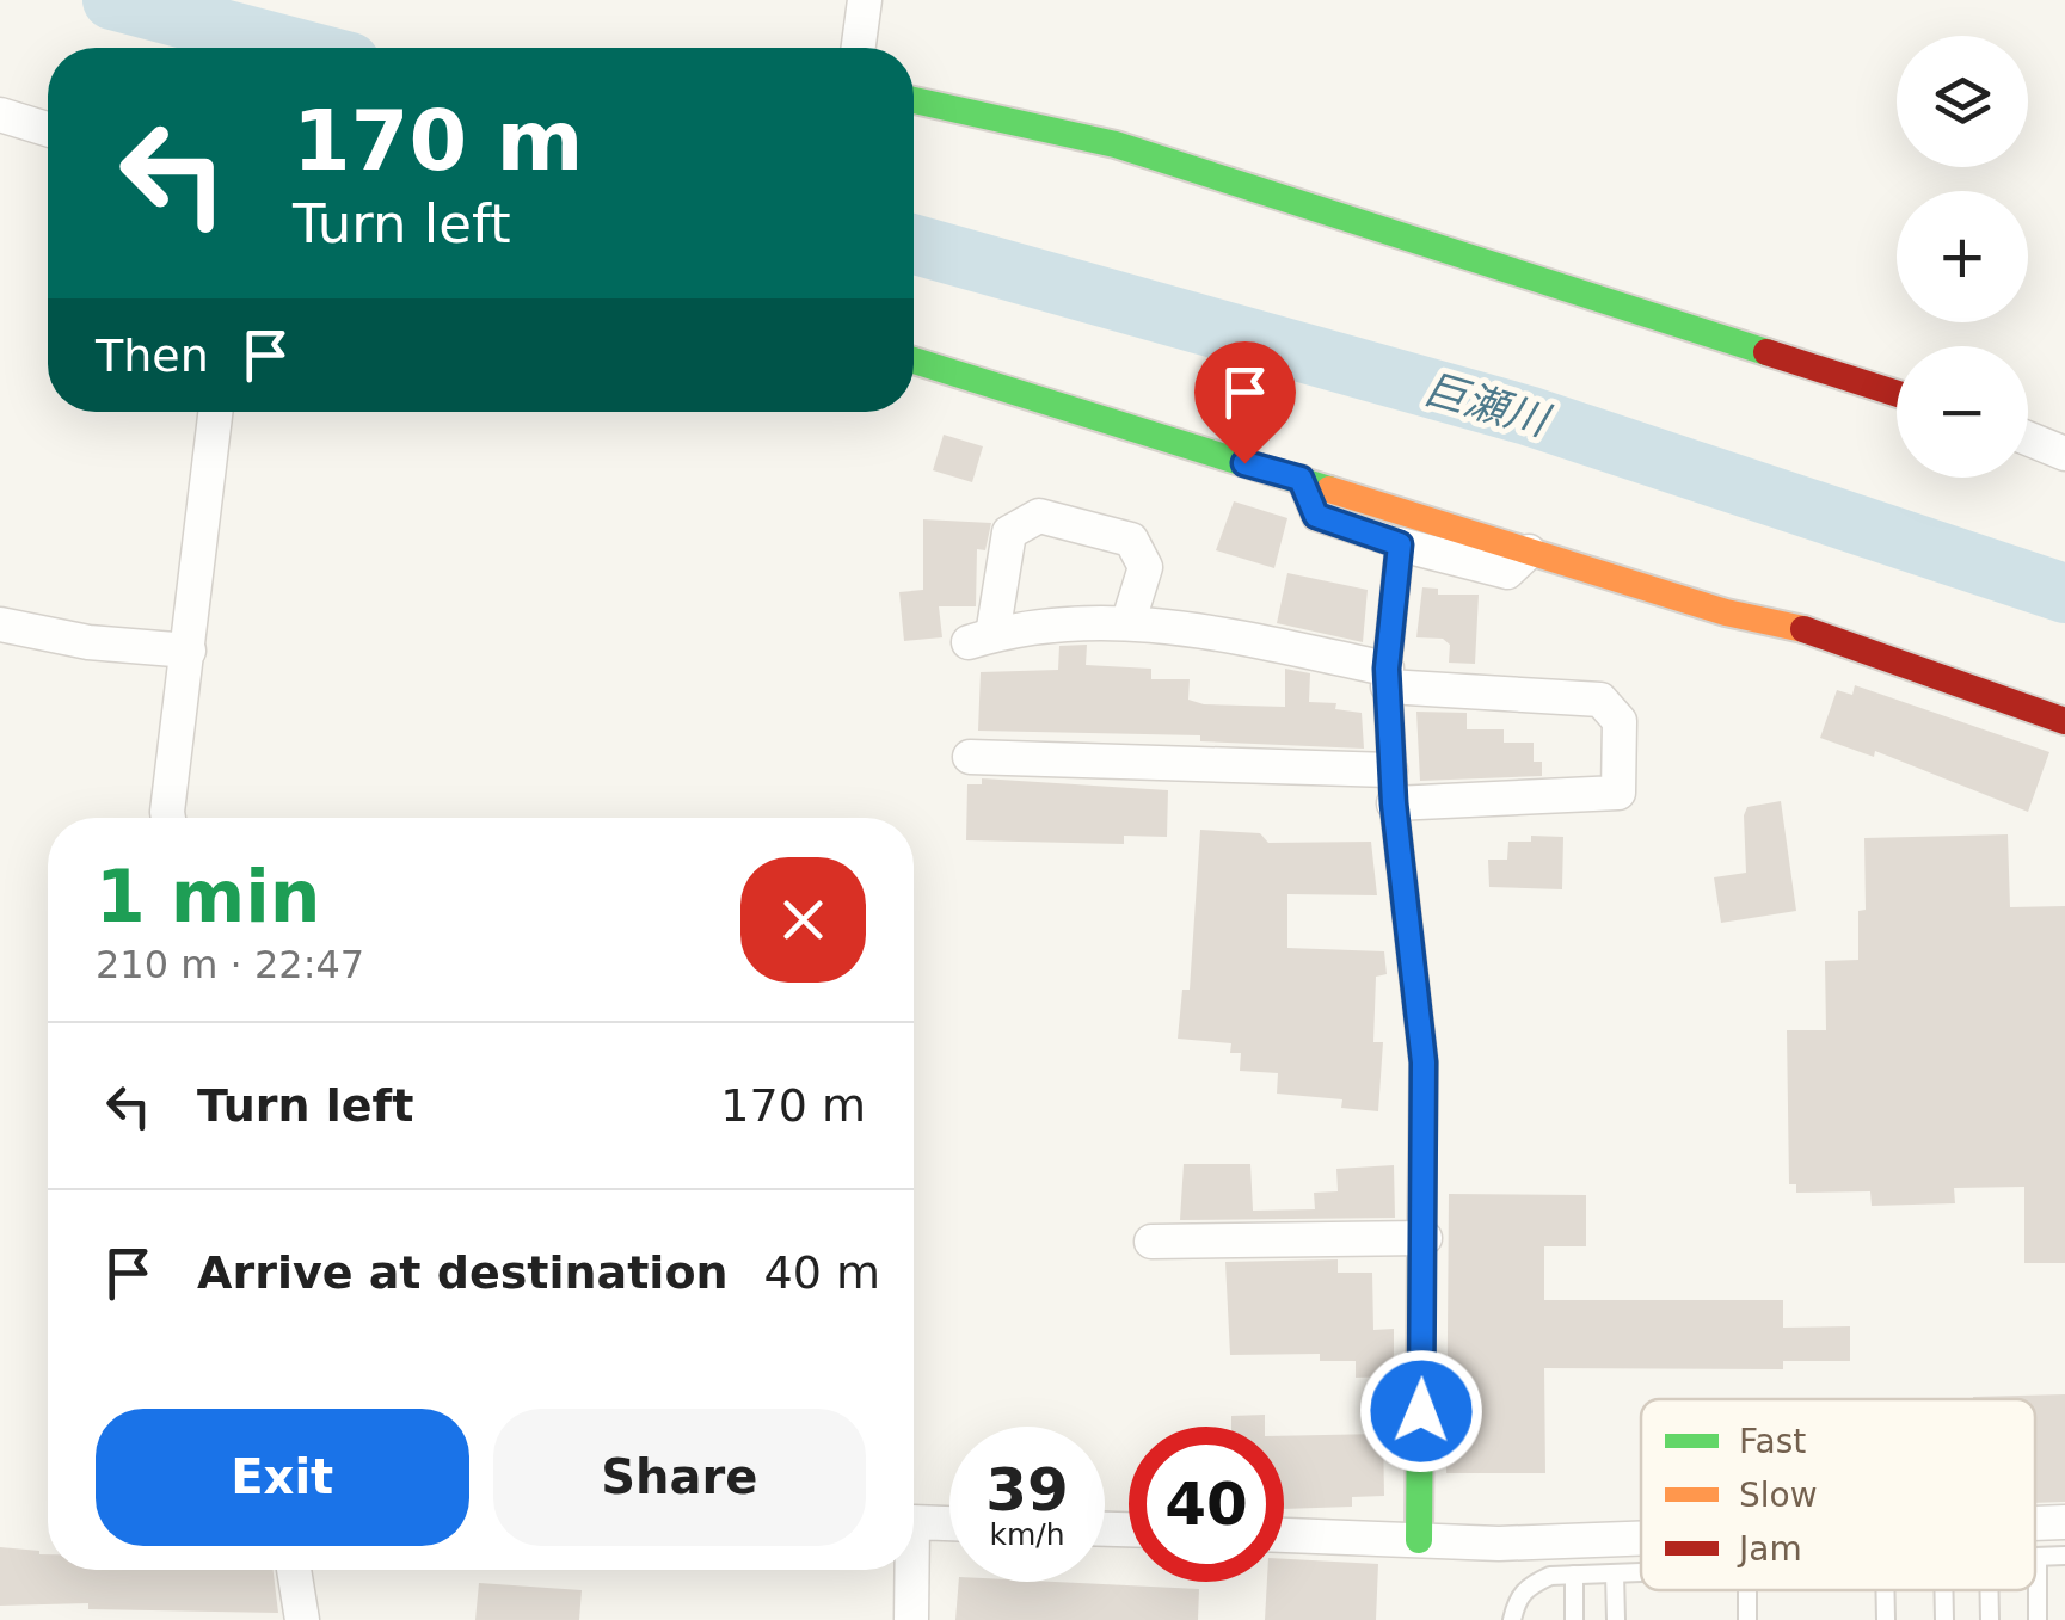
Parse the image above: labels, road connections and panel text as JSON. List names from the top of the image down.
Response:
{
  "water": ["巨瀬川"],
  "legend": ["Fast", "Slow", "Jam"],
  "page": {
    "map_buttons": ["+", "−"],
    "turn": ["170 m", "Turn left"],
    "then": "Then",
    "heading": ["1 min", "210 m · 22:47"],
    "list": [
      {
        "name": "Turn left",
        "value": "170 m"
      },
      {
        "name": "Arrive at destination",
        "value": "40 m"
      }
    ],
    "buttons": ["Exit", "Share"],
    "speed": "39 km/h",
    "limit": "40"
  }
}
